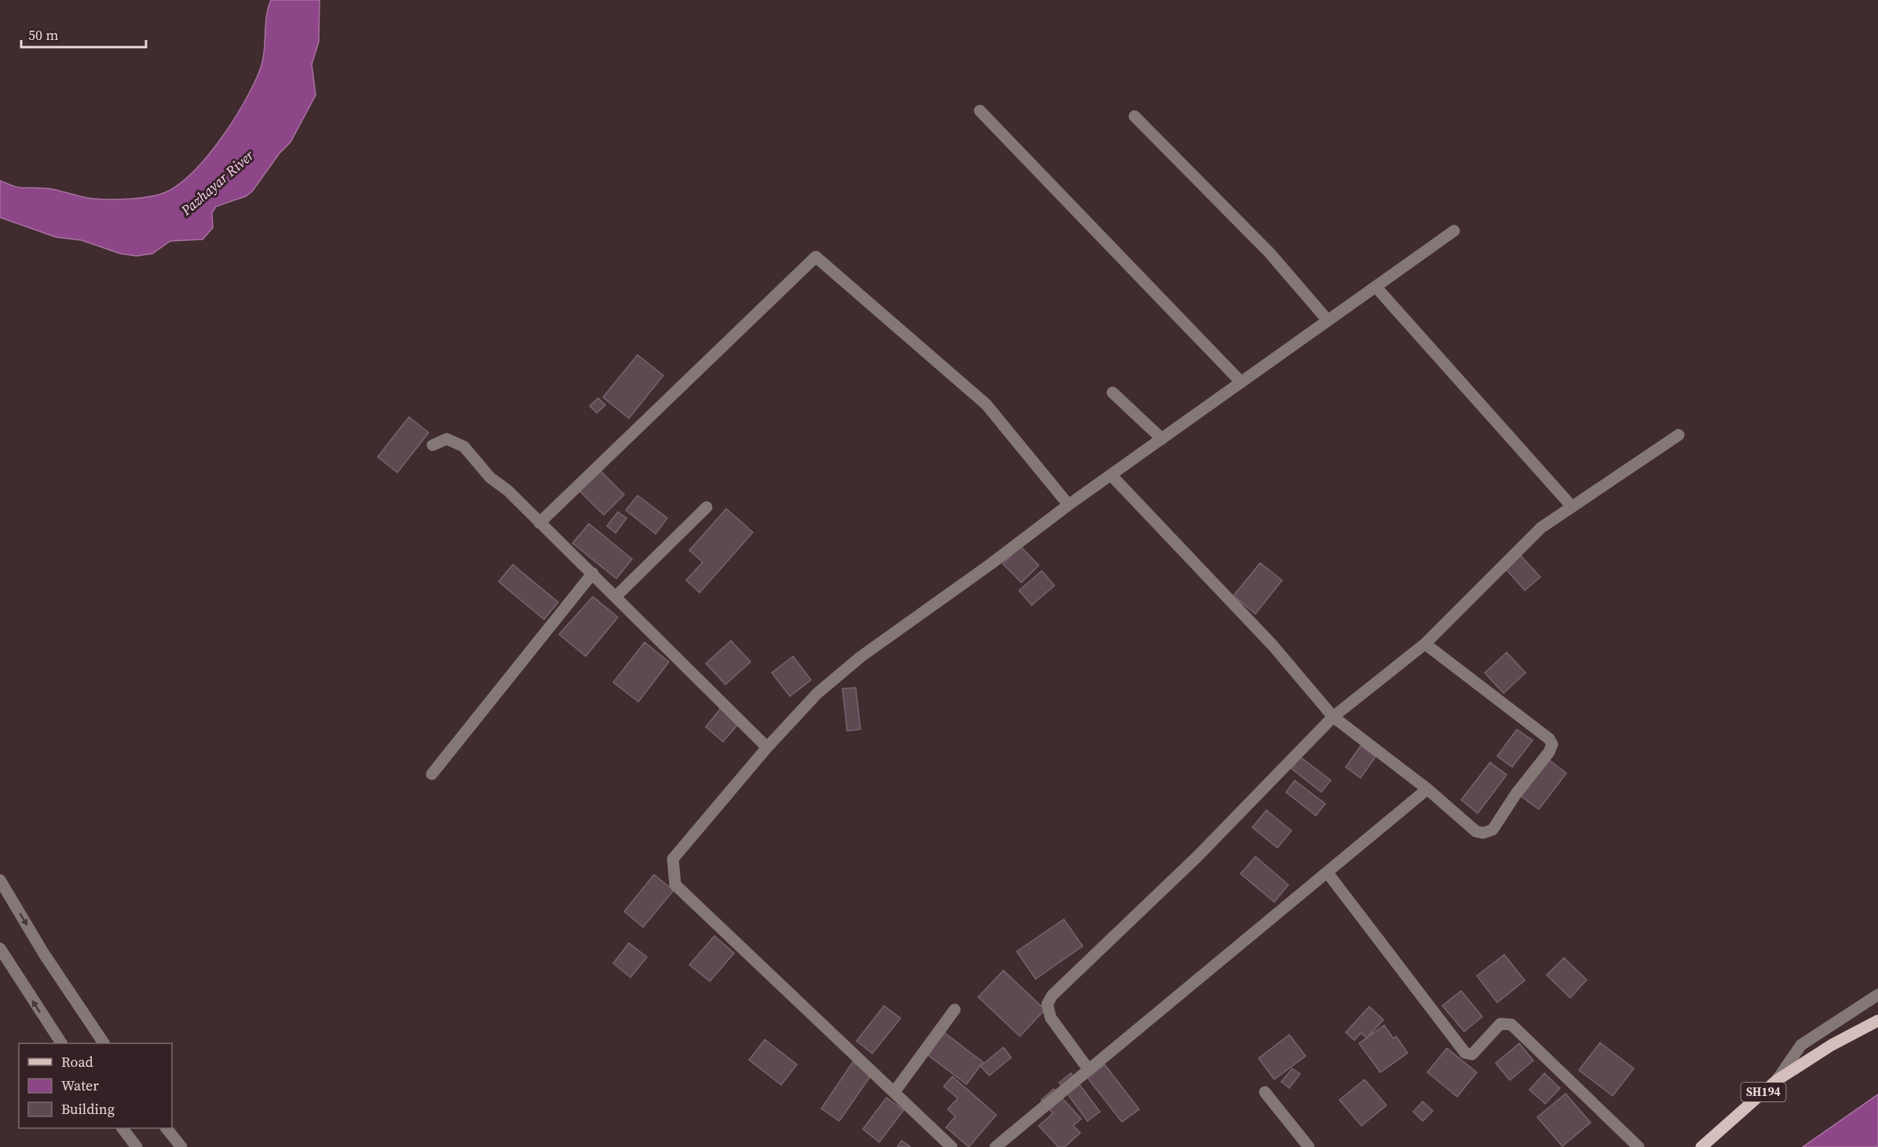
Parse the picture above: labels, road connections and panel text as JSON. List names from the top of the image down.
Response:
{
  "streets": {
    "main road": ["SH194"]
  },
  "water": ["Pazhayar River"],
  "legend": ["Road", "Water", "Building"],
  "scale_bar": "50 m"
}
